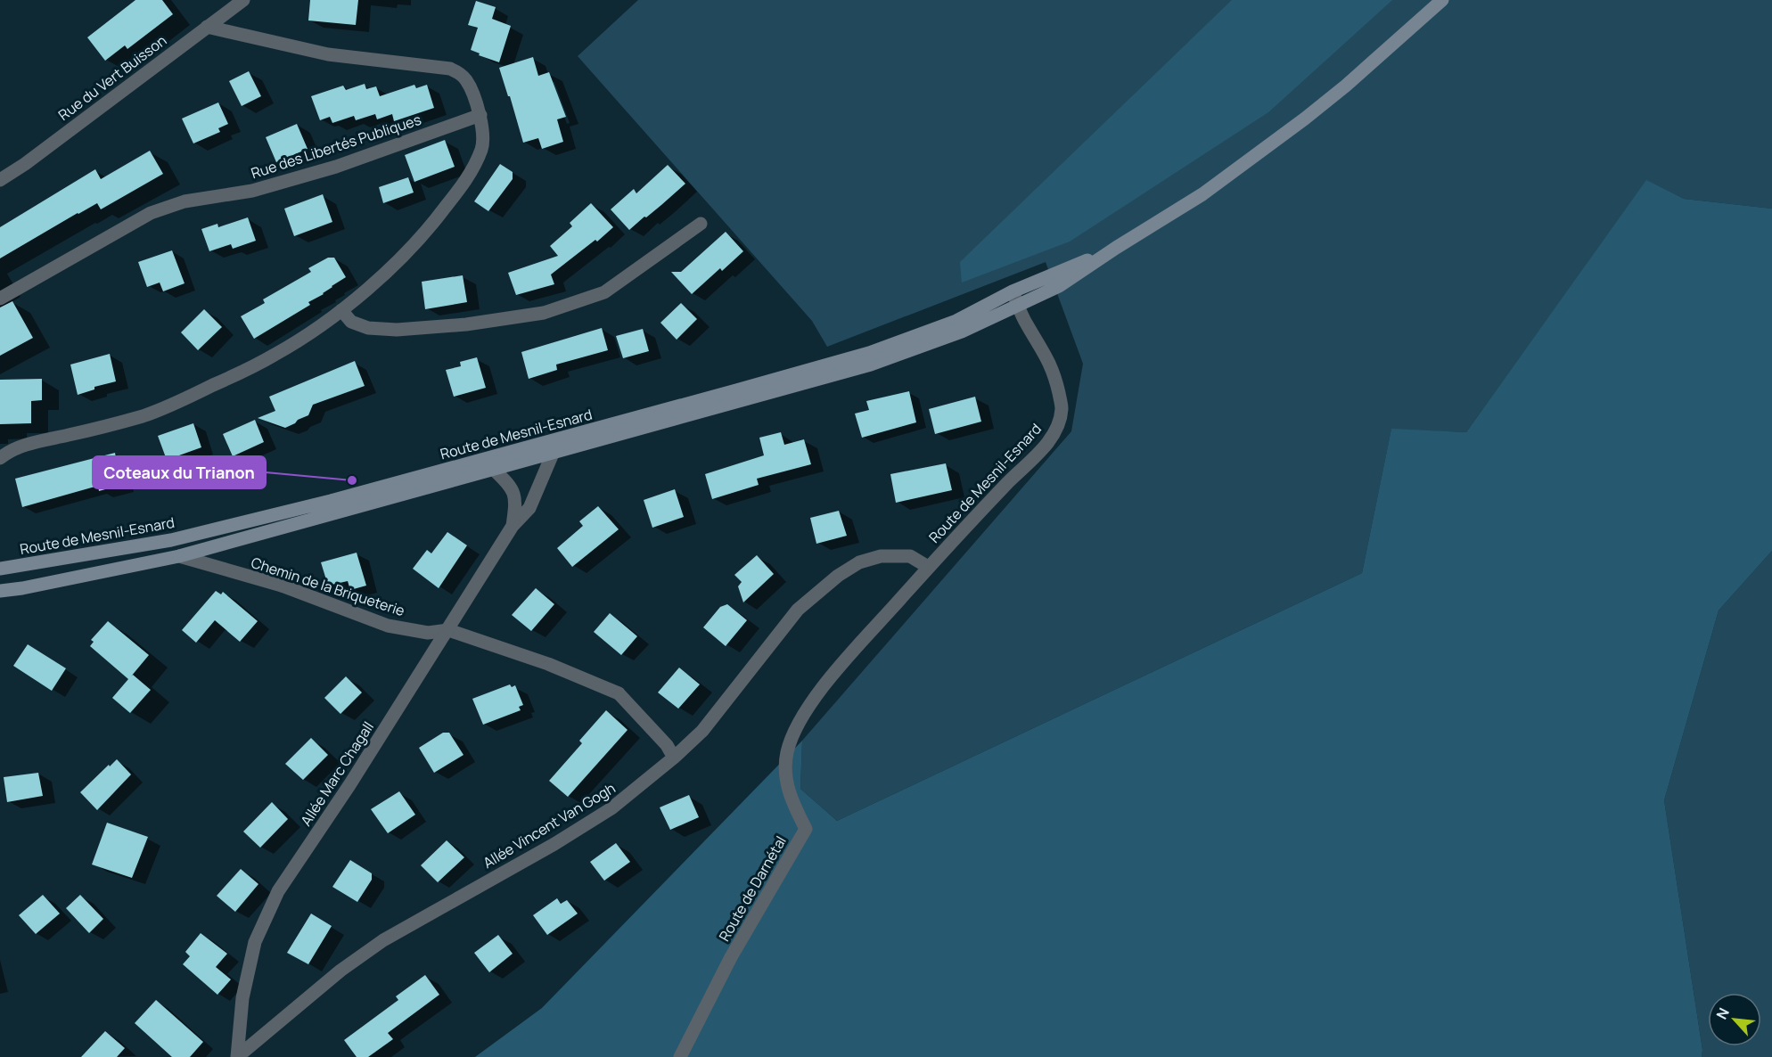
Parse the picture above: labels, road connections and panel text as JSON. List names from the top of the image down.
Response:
{
  "streets": {
    "main road": ["Route de Mesnil-Esnard"],
    "street": [
      "Rue du Vert Buisson",
      "Rue des Libertés Publiques",
      "Chemin de la Briqueterie",
      "Allée Marc Chagall",
      "Allée Vincent Van Gogh",
      "Route de Darnétal"
    ]
  },
  "crossings": [
    ["Route de Mesnil-Esnard", "Chemin de la Briqueterie"],
    ["Route de Mesnil-Esnard", "Allée Vincent Van Gogh"],
    ["Route de Mesnil-Esnard", "Route de Darnétal"],
    ["Chemin de la Briqueterie", "Allée Marc Chagall"],
    ["Chemin de la Briqueterie", "Allée Vincent Van Gogh"],
    ["Allée Marc Chagall", "Allée Vincent Van Gogh"]
  ],
  "places": ["Coteaux du Trianon"],
  "north": "top left"
}
